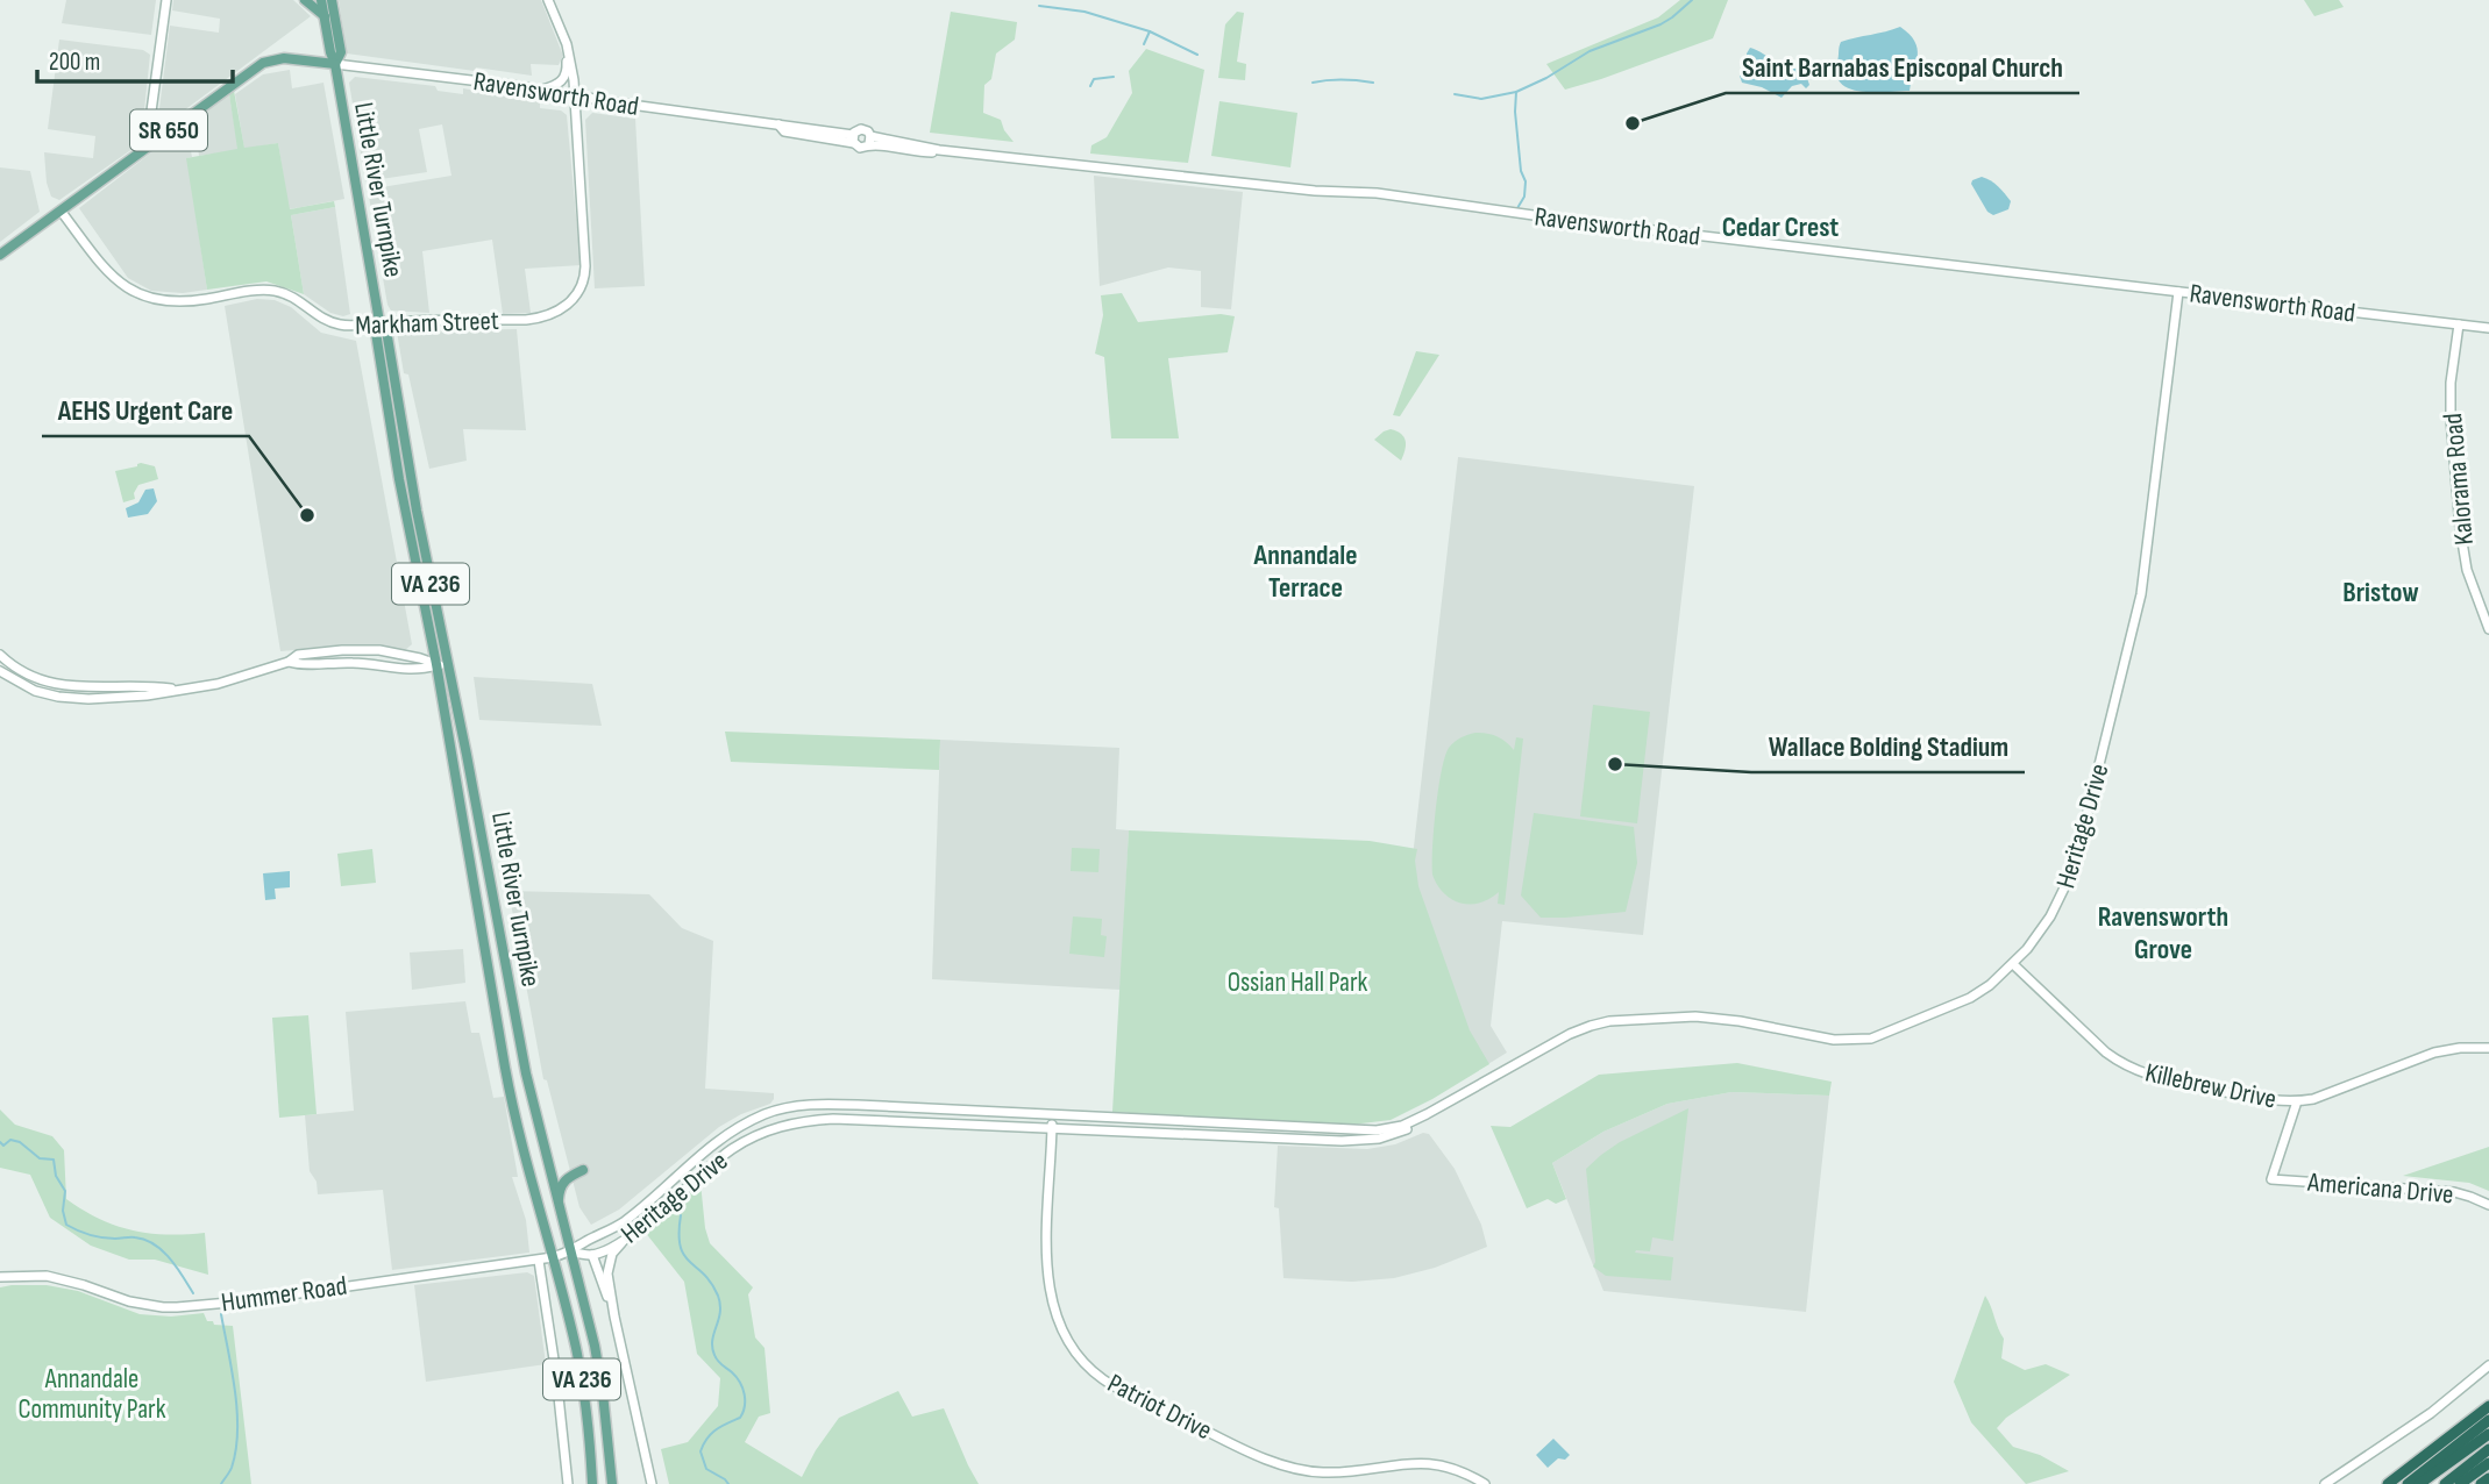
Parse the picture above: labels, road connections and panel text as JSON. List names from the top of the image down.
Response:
{
  "streets": {
    "main road": ["SR 650", "Little River Turnpike", "VA 236"],
    "street": [
      "Ravensworth Road",
      "Markham Street",
      "Kalorama Road",
      "Heritage Drive",
      "Killebrew Drive",
      "Americana Drive",
      "Hummer Road",
      "Patriot Drive"
    ]
  },
  "crossings": [
    ["Ravensworth Road", "SR 650"],
    ["Ravensworth Road", "Little River Turnpike"],
    ["Ravensworth Road", "Markham Street"],
    ["Ravensworth Road", "Kalorama Road"],
    ["Ravensworth Road", "Heritage Drive"],
    ["SR 650", "Little River Turnpike"],
    ["SR 650", "Markham Street"],
    ["Little River Turnpike", "Markham Street"],
    ["Little River Turnpike", "Heritage Drive"],
    ["Little River Turnpike", "Hummer Road"],
    ["Heritage Drive", "Killebrew Drive"],
    ["Heritage Drive", "Hummer Road"],
    ["Heritage Drive", "Patriot Drive"],
    ["Killebrew Drive", "Americana Drive"]
  ],
  "districts": [
    "Cedar Crest",
    "Annandale Terrace",
    "Bristow",
    "Ravensworth Grove"
  ],
  "parks": ["Ossian Hall Park", "Annandale Community Park"],
  "places": ["Saint Barnabas Episcopal Church", "AEHS Urgent Care", "Wallace Bolding Stadium"],
  "scale_bar": "200 m"
}
